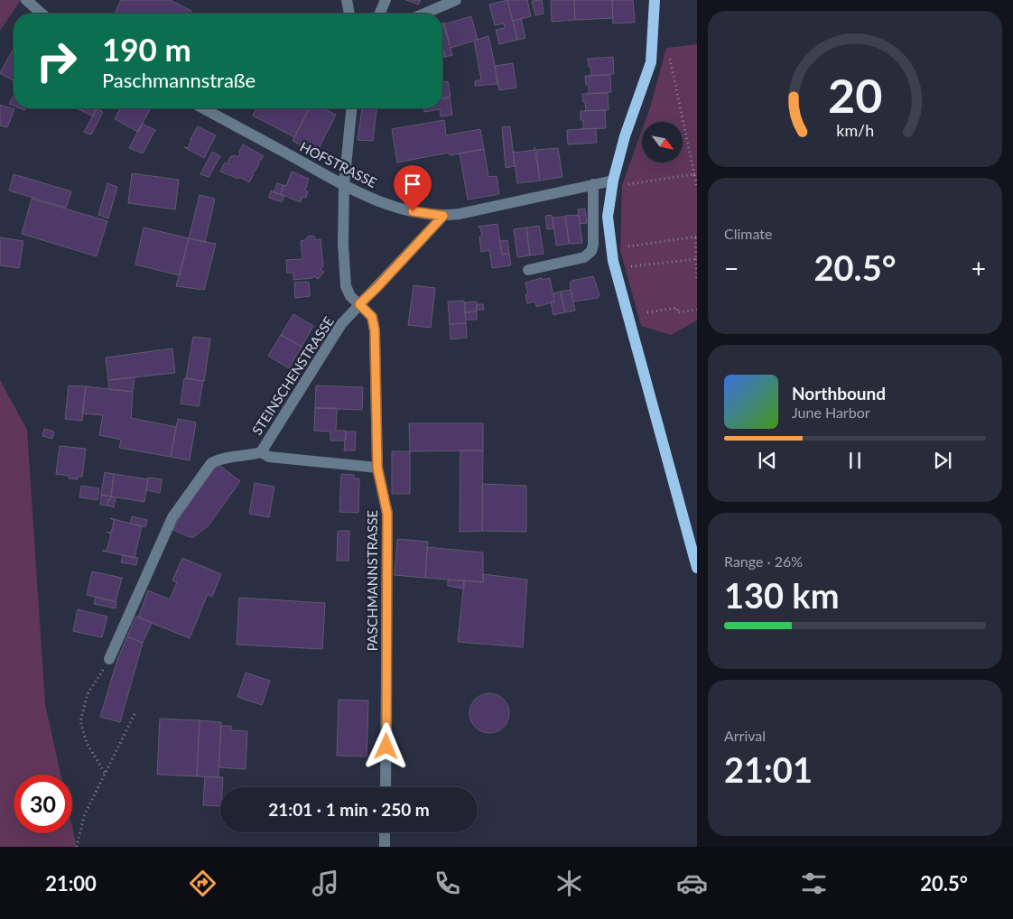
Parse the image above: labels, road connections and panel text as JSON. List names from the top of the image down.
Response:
{
  "streets": {
    "street": ["HOFSTRASSE", "STEINSCHENSTRASSE", "PASCHMANNSTRASSE"]
  },
  "crossings": [
    ["STEINSCHENSTRASSE", "PASCHMANNSTRASSE"]
  ],
  "north": "bottom right",
  "page": {
    "turn": ["190 m", "Paschmannstraße"],
    "tile": [
      "Climate",
      ["Range · 26%", "130 km"],
      ["Arrival", "21:01"]
    ],
    "heat": ["−", "20.5°", "+"],
    "song": ["Northbound", "June Harbor"],
    "limit": "30",
    "trip": "21:01 · 1 min · 250 m",
    "tabs": ["21:00", "20.5°"],
    "gauge": ["20", "km/h"]
  }
}
